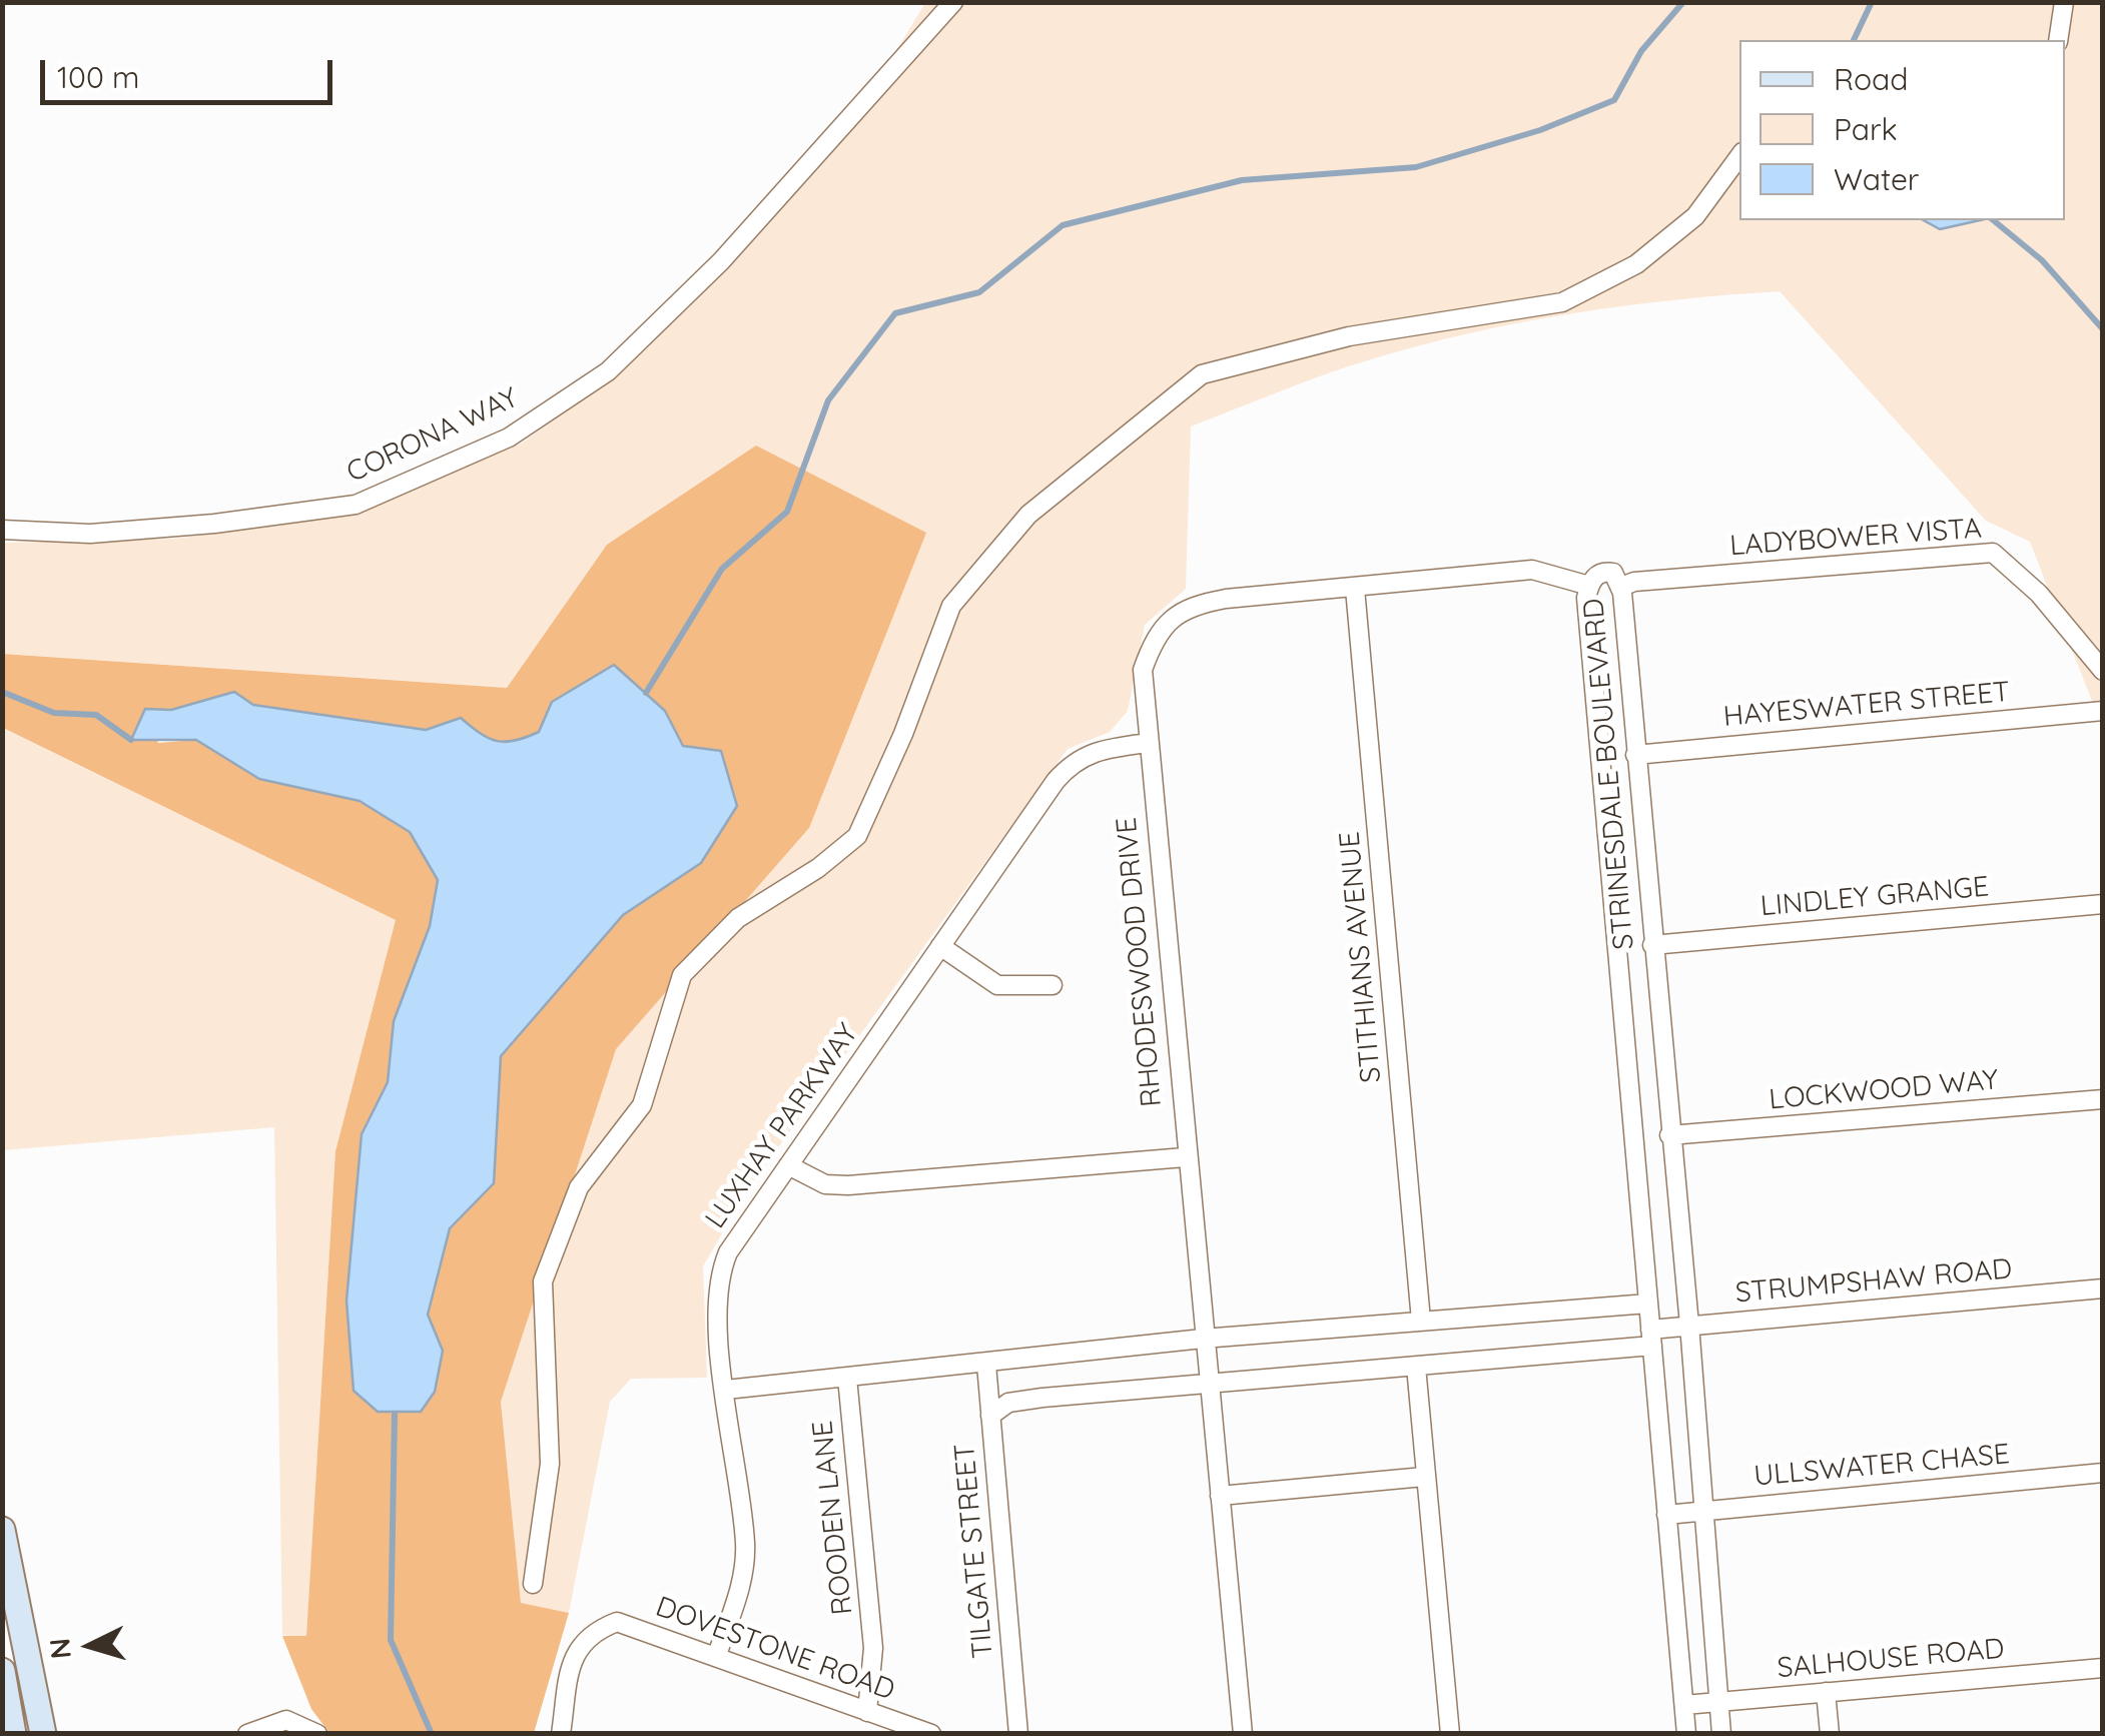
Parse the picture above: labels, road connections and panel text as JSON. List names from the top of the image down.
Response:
{
  "streets": {
    "street": [
      "CORONA WAY",
      "LADYBOWER VISTA",
      "HAYESWATER STREET",
      "STRINESDALE BOULEVARD",
      "LINDLEY GRANGE",
      "STITHIANS AVENUE",
      "RHODESWOOD DRIVE",
      "LOCKWOOD WAY",
      "LUXHAY PARKWAY",
      "STRUMPSHAW ROAD",
      "ULLSWATER CHASE",
      "ROODEN LANE",
      "TILGATE STREET",
      "DOVESTONE ROAD",
      "SALHOUSE ROAD"
    ]
  },
  "crossings": [
    ["LADYBOWER VISTA", "STRINESDALE BOULEVARD"],
    ["HAYESWATER STREET", "STRINESDALE BOULEVARD"],
    ["STRINESDALE BOULEVARD", "LINDLEY GRANGE"],
    ["STRINESDALE BOULEVARD", "RHODESWOOD DRIVE"],
    ["STRINESDALE BOULEVARD", "LOCKWOOD WAY"],
    ["STRINESDALE BOULEVARD", "STRUMPSHAW ROAD"],
    ["STRINESDALE BOULEVARD", "ULLSWATER CHASE"],
    ["STRINESDALE BOULEVARD", "SALHOUSE ROAD"],
    ["STITHIANS AVENUE", "RHODESWOOD DRIVE"],
    ["RHODESWOOD DRIVE", "LUXHAY PARKWAY"],
    ["RHODESWOOD DRIVE", "STRUMPSHAW ROAD"],
    ["LUXHAY PARKWAY", "DOVESTONE ROAD"],
    ["STRUMPSHAW ROAD", "TILGATE STREET"],
    ["ROODEN LANE", "DOVESTONE ROAD"]
  ],
  "legend": ["Road", "Park", "Water"],
  "scale_bar": "100 m",
  "north": "left"
}
